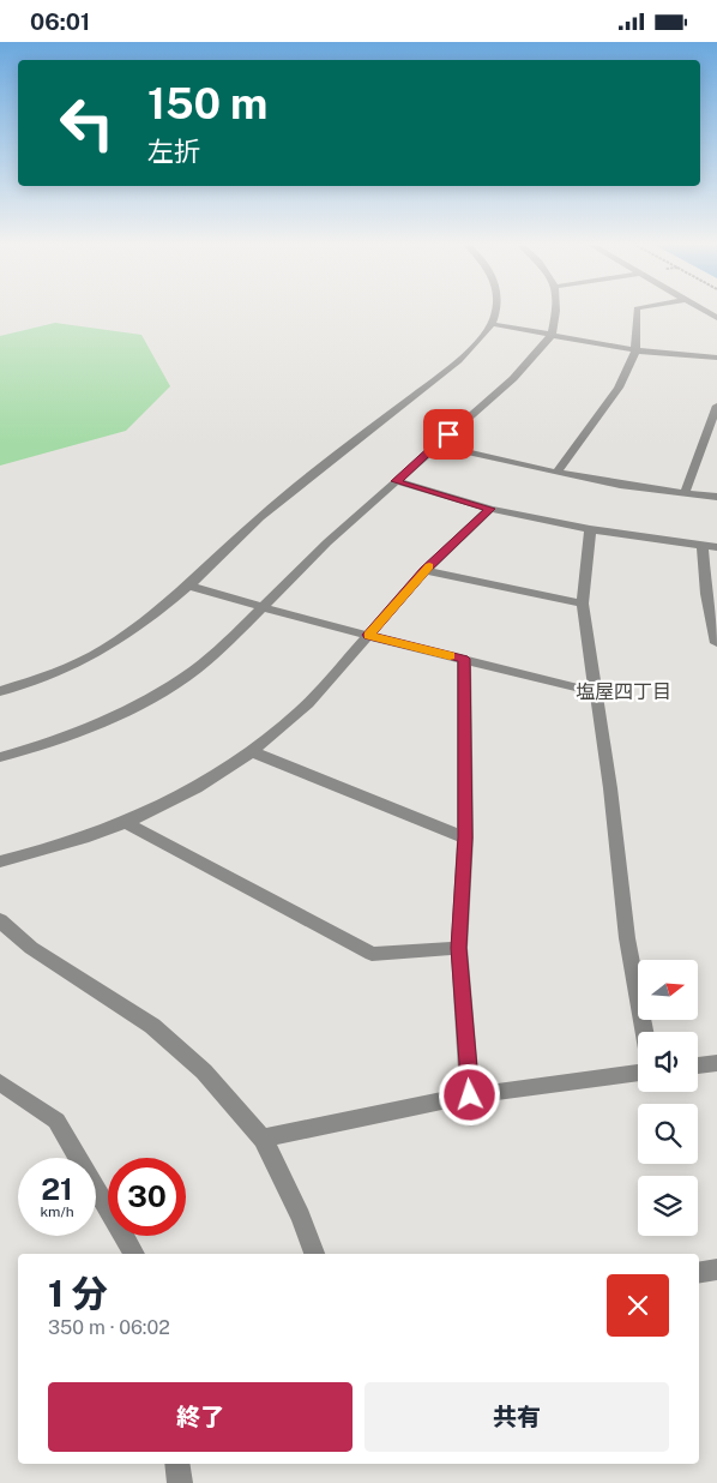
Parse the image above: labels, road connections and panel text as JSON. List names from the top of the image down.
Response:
{
  "districts": ["塩屋四丁目"],
  "north": "right",
  "page": {
    "status": "06:01",
    "turn": ["150 m", "左折"],
    "speed": "21 km/h",
    "limit": "30",
    "heading": ["1 分", "350 m · 06:02"],
    "buttons": ["終了", "共有"]
  }
}
